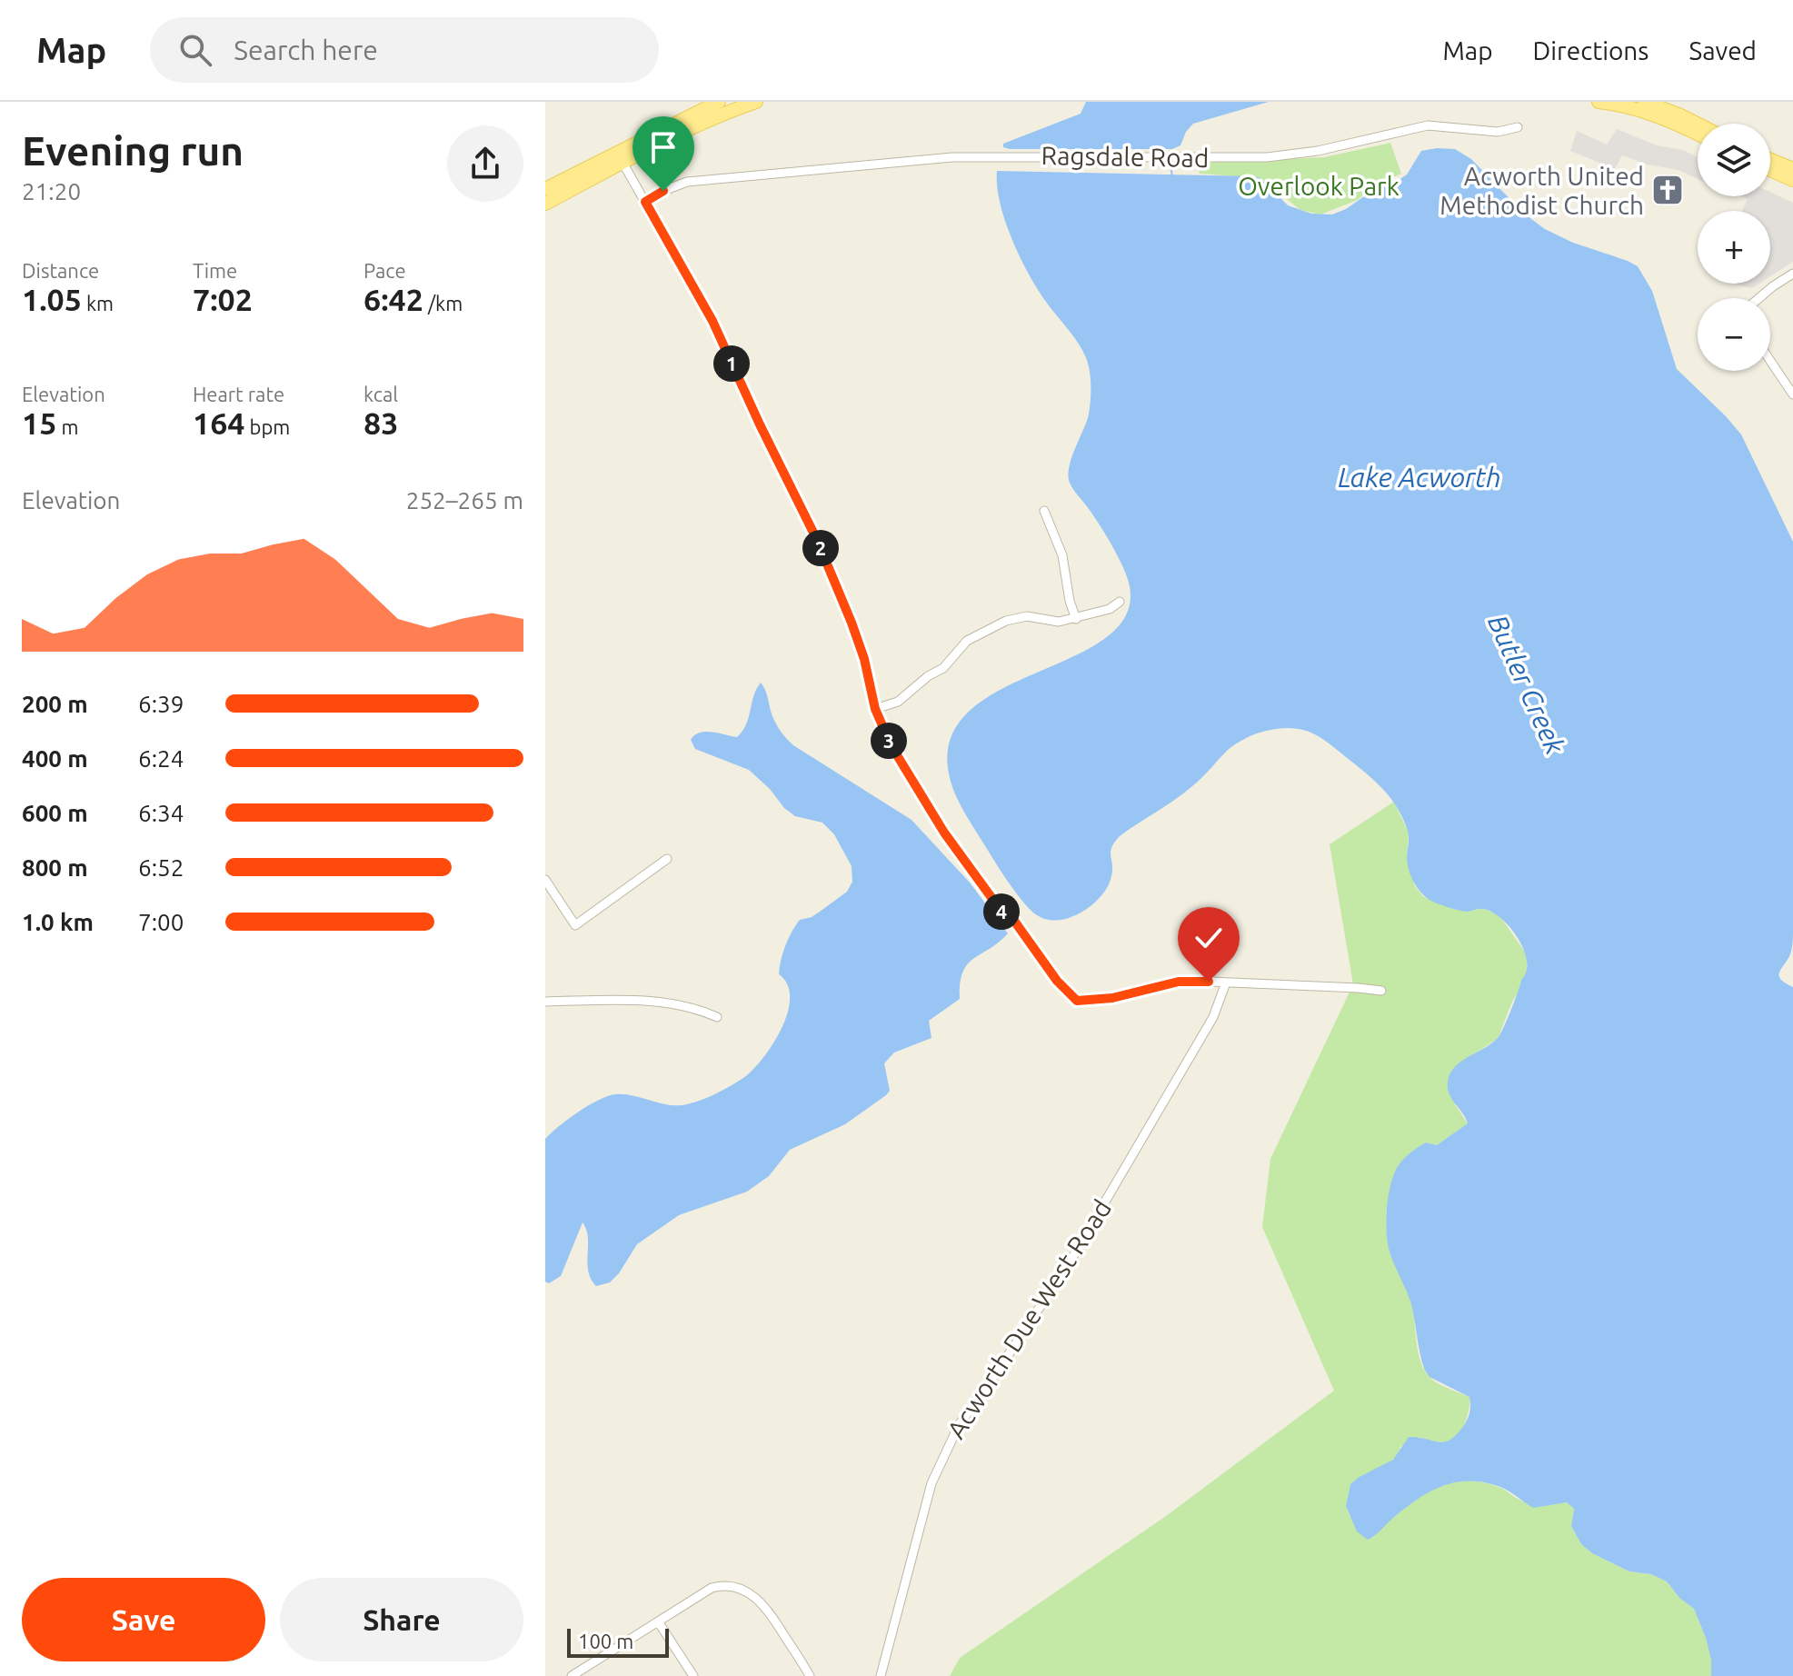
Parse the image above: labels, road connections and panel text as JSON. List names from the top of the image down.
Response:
{
  "streets": {
    "street": ["Ragsdale Road", "Acworth Due West Road"]
  },
  "water": ["Lake Acworth", "Butler Creek"],
  "parks": ["Overlook Park"],
  "places": {
    "church": ["Acworth United Methodist Church"]
  },
  "scale_bar": "100 m",
  "page": {
    "header": "Map",
    "search": "Search here",
    "nav": ["Map", "Directions", "Saved"],
    "heading": ["Evening run", "21:20"],
    "map_buttons": ["+", "−"],
    "stats": [
      ["Distance", "1.05 km"],
      ["Time", "7:02"],
      ["Pace", "6:42 /km"],
      ["Elevation", "15 m"],
      ["Heart rate", "164 bpm"],
      ["kcal", "83"]
    ],
    "pins": [
      "1",
      "2",
      "3",
      "4"
    ],
    "chart": ["Elevation", "252–265 m"],
    "list": [
      {
        "name": "200 m",
        "note": "6:39"
      },
      {
        "name": "400 m",
        "note": "6:24"
      },
      {
        "name": "600 m",
        "note": "6:34"
      },
      {
        "name": "800 m",
        "note": "6:52"
      },
      {
        "name": "1.0 km",
        "note": "7:00"
      }
    ],
    "buttons": ["Save", "Share"],
    "scale": "100 m"
  }
}
